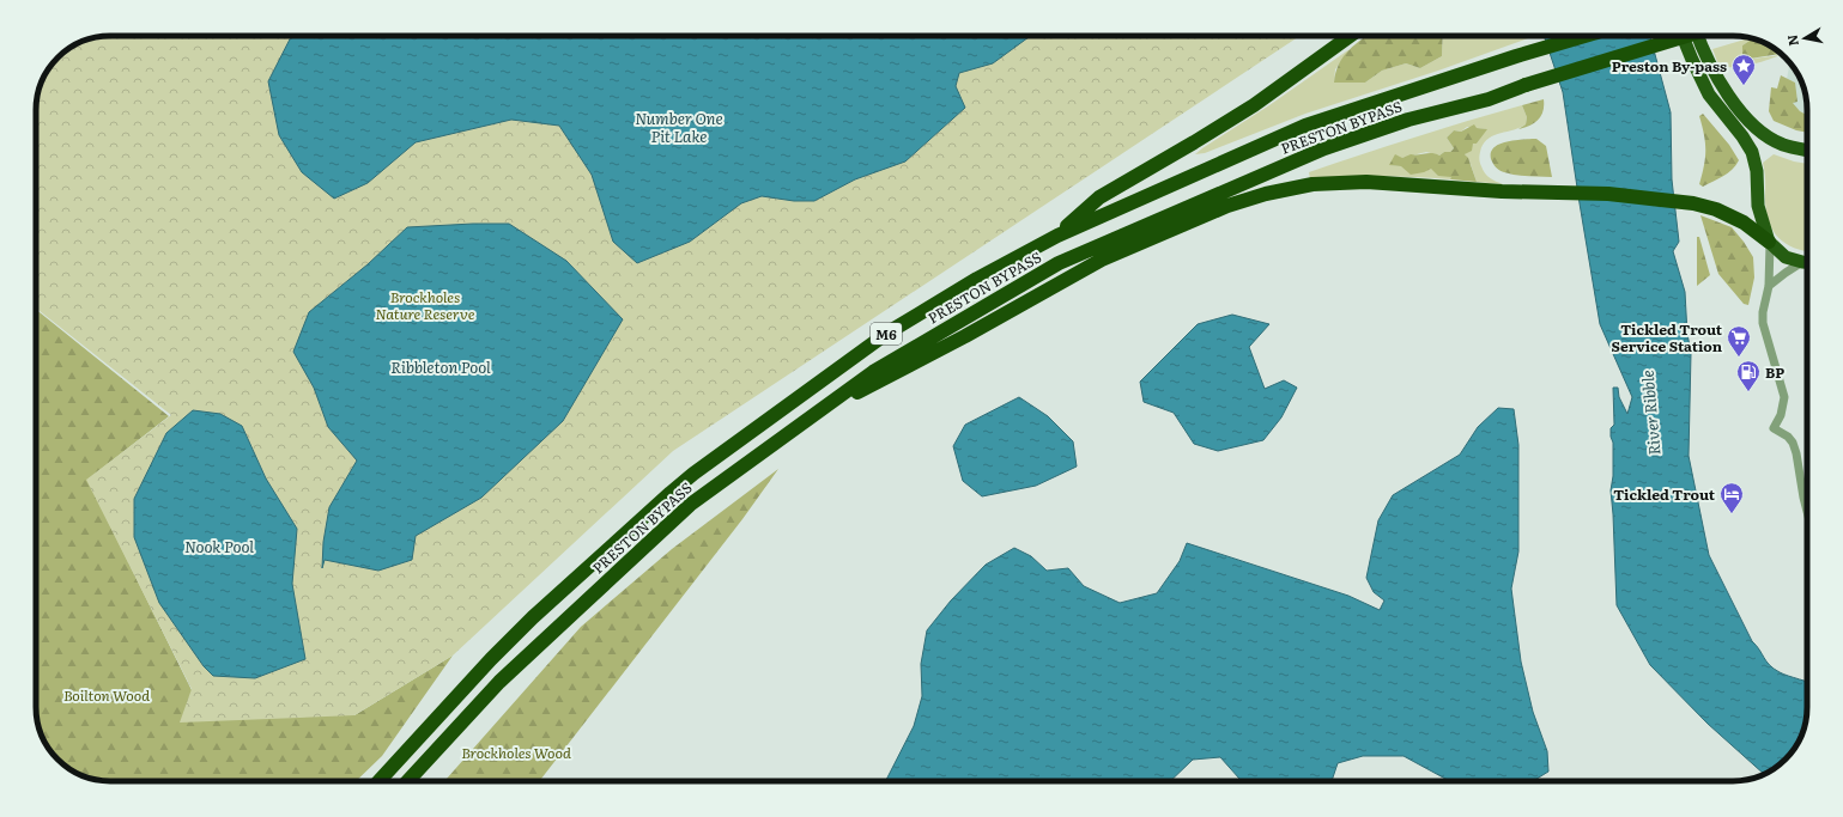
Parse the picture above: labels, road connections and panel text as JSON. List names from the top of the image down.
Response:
{
  "streets": {
    "highway": ["PRESTON BYPASS", "M6"]
  },
  "water": [
    "Number One Pit Lake",
    "Ribbleton Pool",
    "River Ribble",
    "Nook Pool"
  ],
  "parks": ["Brockholes Nature Reserve", "Boilton Wood", "Brockholes Wood"],
  "places": {
    "place": ["Preston By-pass"],
    "supermarket": ["Tickled Trout Service Station"],
    "fuel station": ["BP"],
    "hotel": ["Tickled Trout"]
  },
  "north": "left"
}
